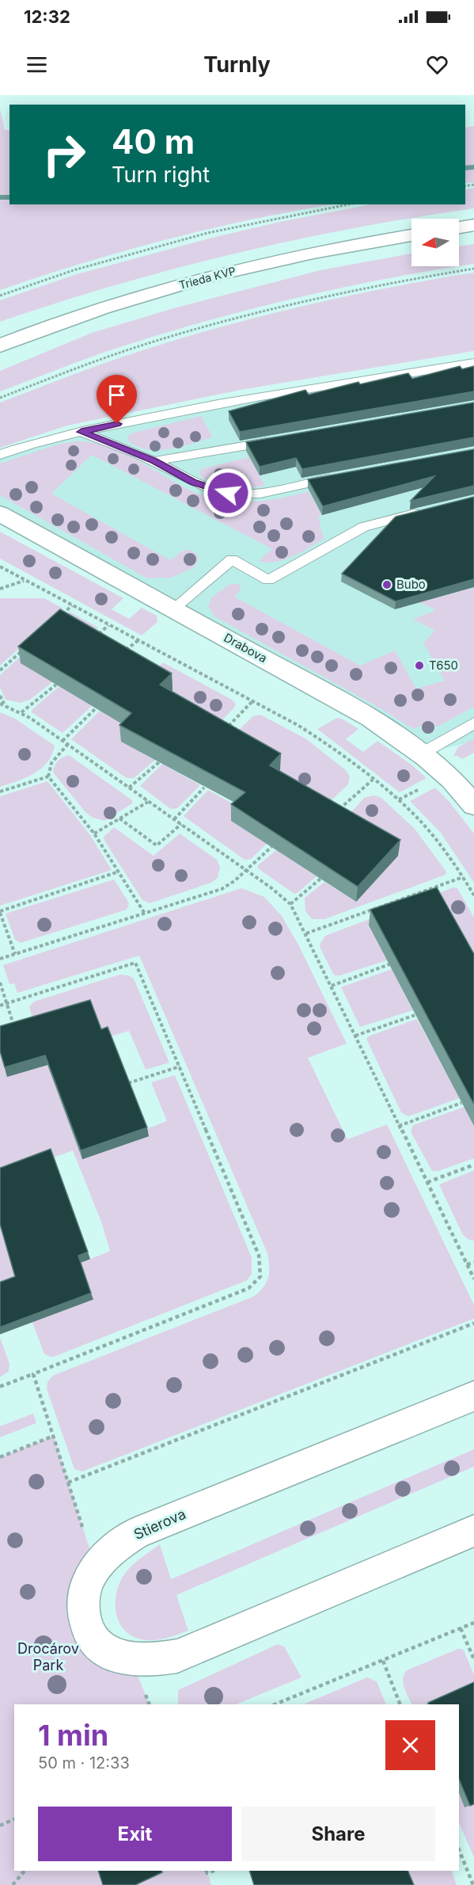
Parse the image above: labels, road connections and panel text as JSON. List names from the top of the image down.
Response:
{
  "streets": {
    "street": ["Trieda KVP", "Drabova", "Stierova"]
  },
  "parks": ["Drocárov Park"],
  "places": ["Bubo", "T650"],
  "north": "left",
  "page": {
    "status": "12:32",
    "header": "Turnly",
    "turn": ["40 m", "Turn right"],
    "heading": ["1 min", "50 m · 12:33"],
    "buttons": ["Exit", "Share"]
  }
}
